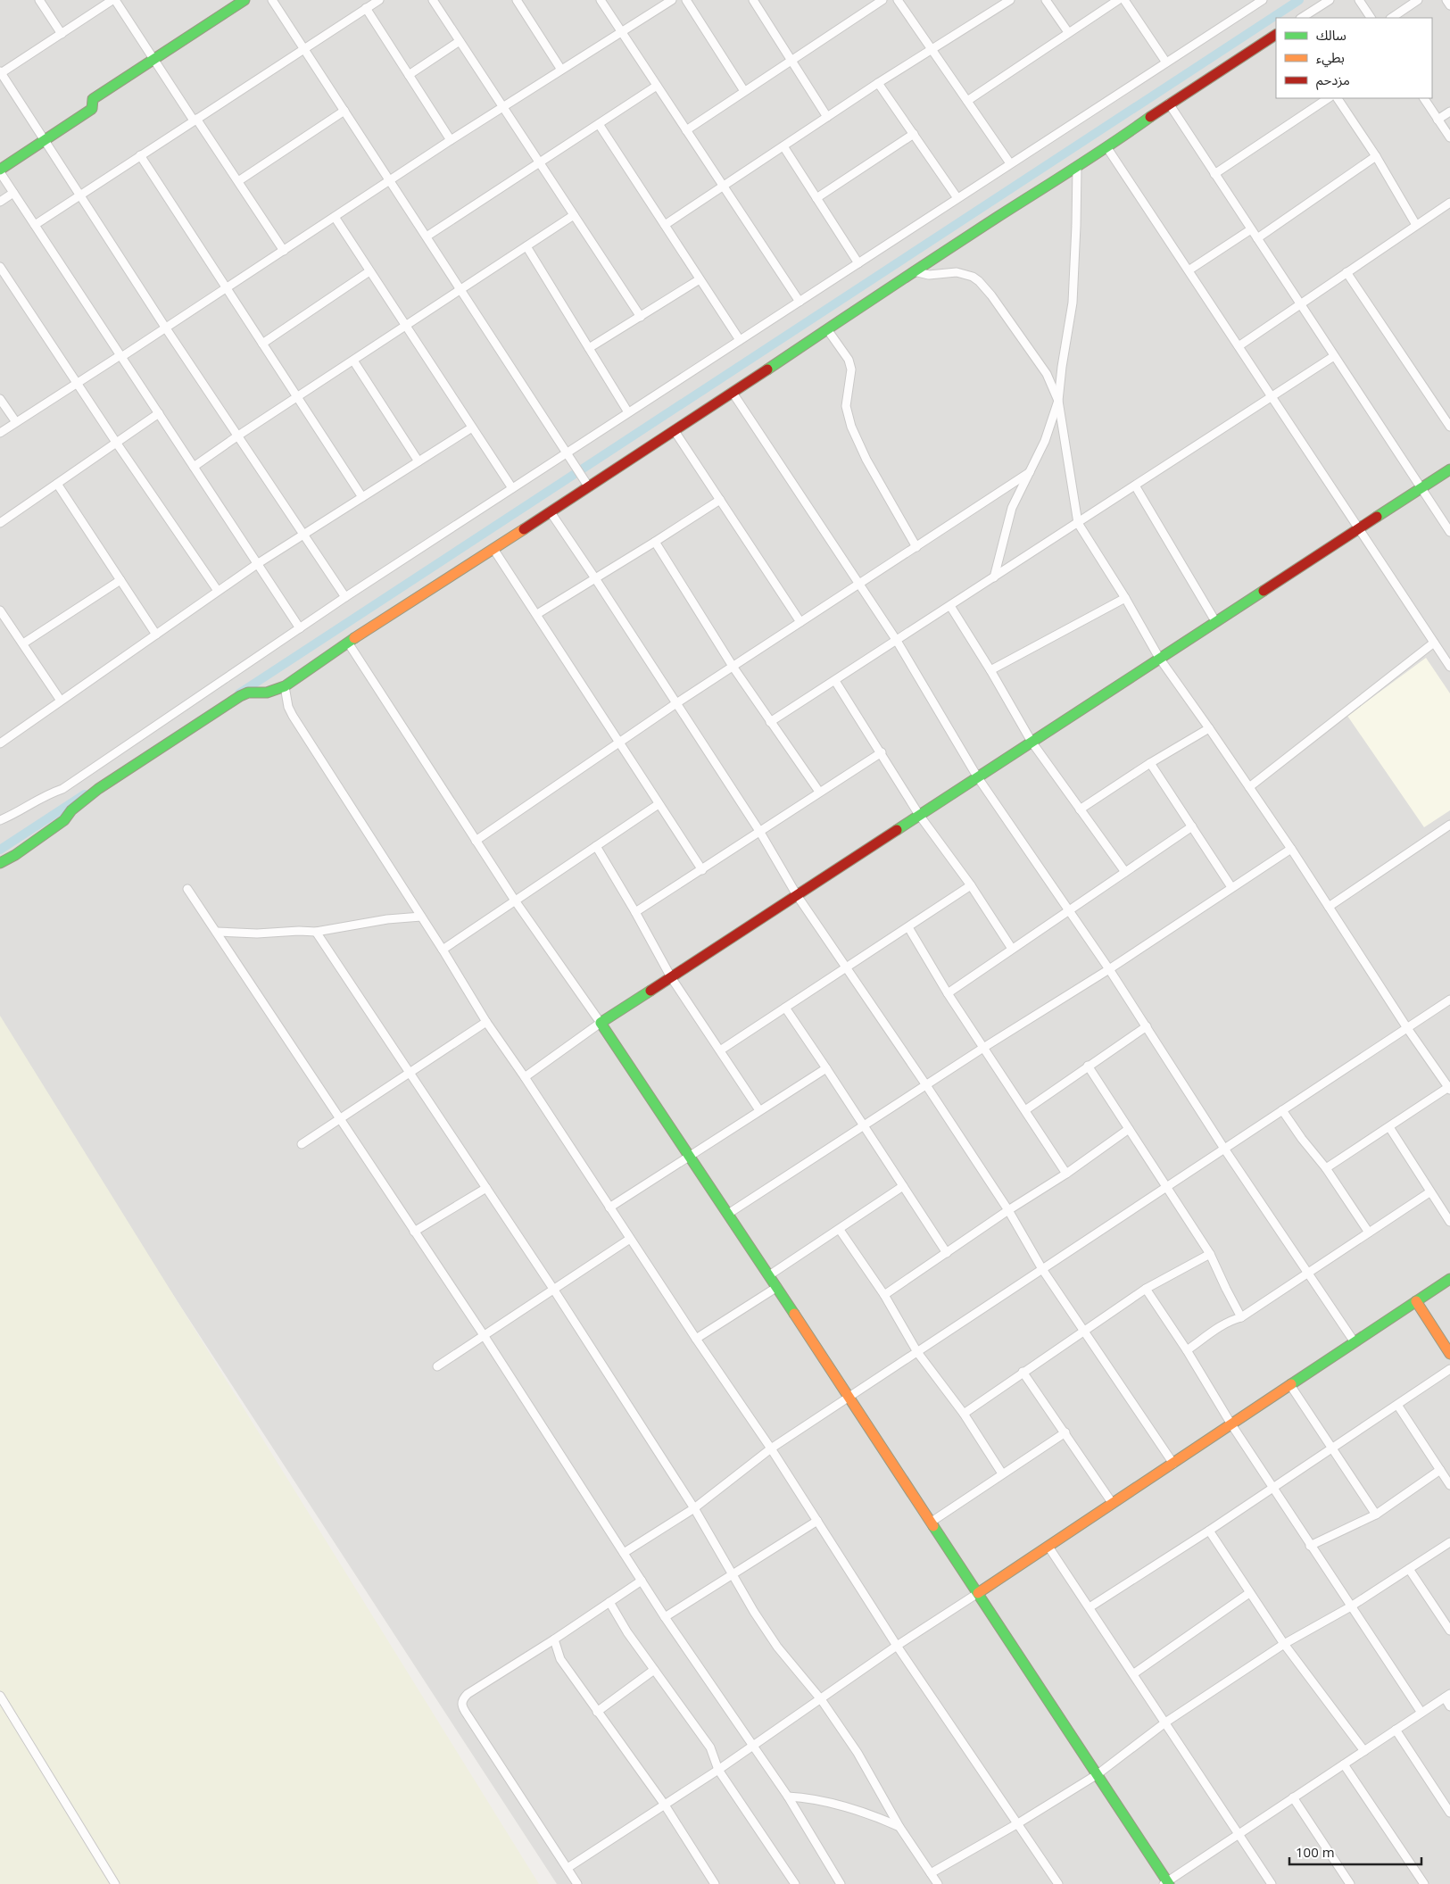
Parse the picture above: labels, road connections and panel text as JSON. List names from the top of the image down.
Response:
{
  "legend": ["سالك", "بطيء", "مزدحم"],
  "scale_bar": "100 m"
}
